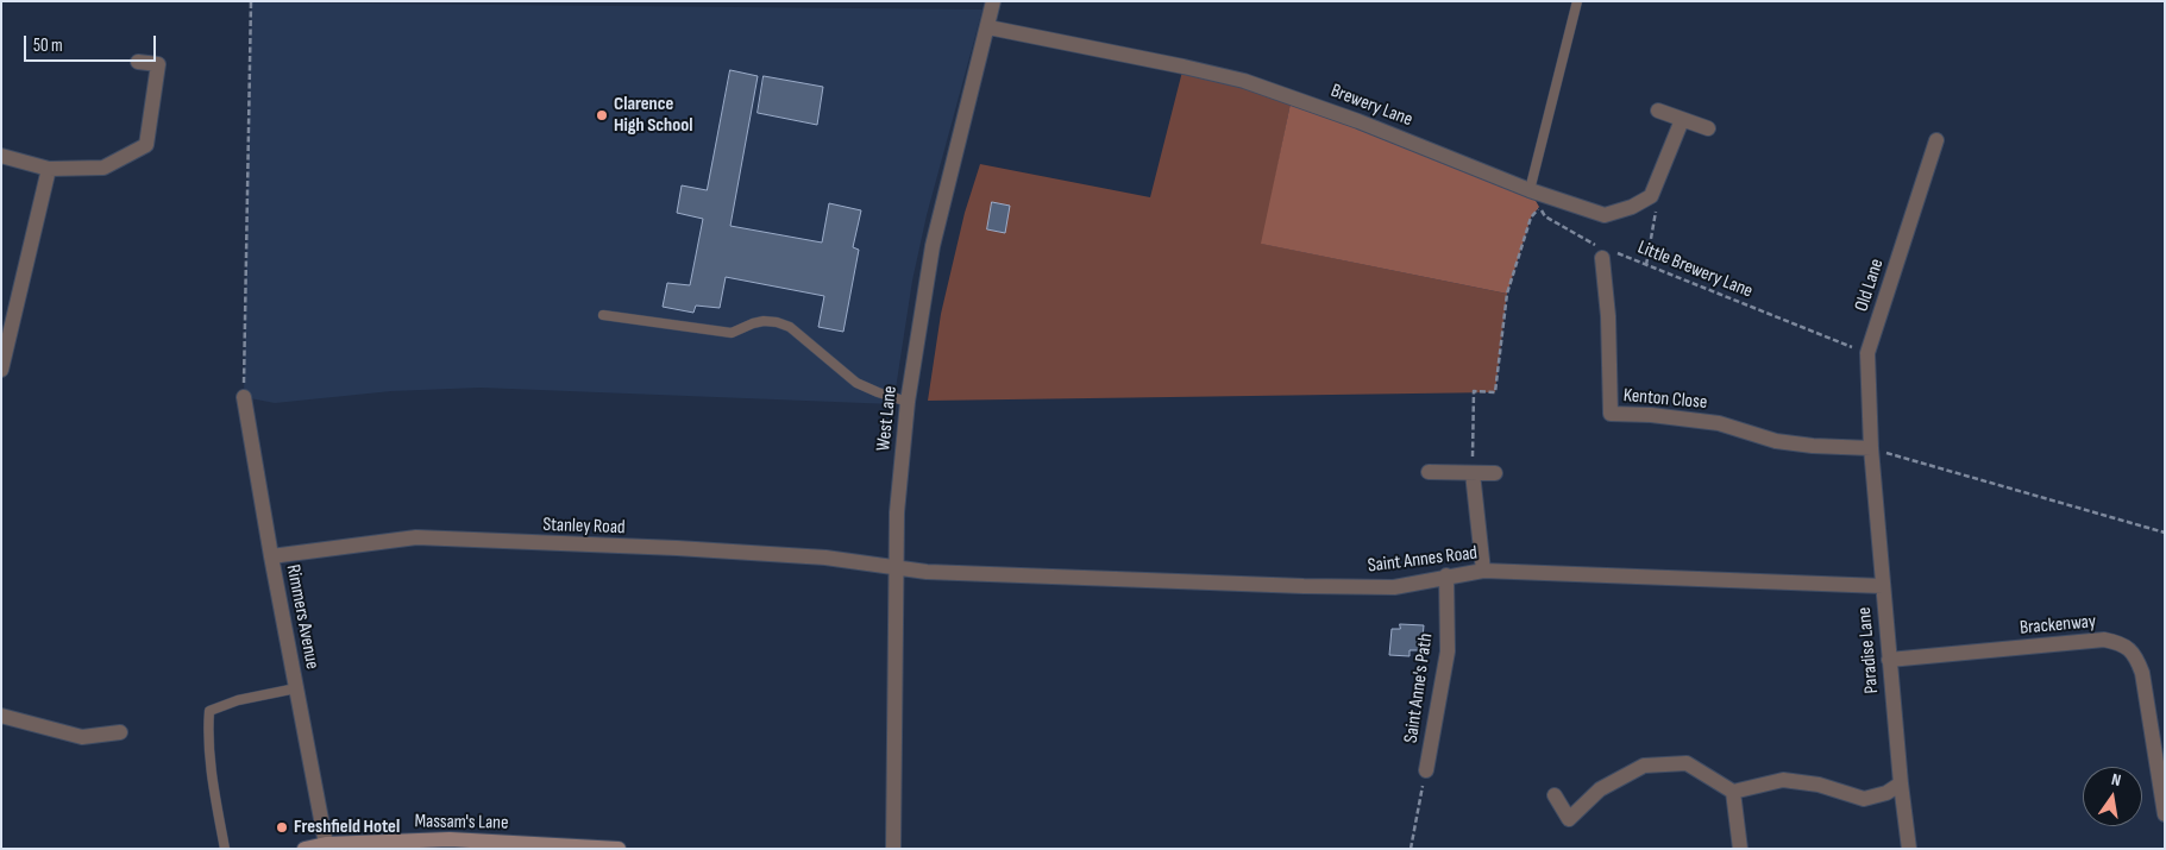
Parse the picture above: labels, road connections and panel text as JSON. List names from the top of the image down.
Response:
{
  "streets": {
    "street": [
      "Brewery Lane",
      "Old Lane",
      "Kenton Close",
      "West Lane",
      "Stanley Road",
      "Saint Annes Road",
      "Rimmers Avenue",
      "Brackenway",
      "Paradise Lane",
      "Saint Anne's Path",
      "Massam's Lane"
    ],
    "path": ["Little Brewery Lane"]
  },
  "crossings": [
    ["Brewery Lane", "West Lane"],
    ["Little Brewery Lane", "Old Lane"],
    ["Little Brewery Lane", "Kenton Close"],
    ["Old Lane", "Kenton Close"],
    ["Old Lane", "Paradise Lane"],
    ["Kenton Close", "Paradise Lane"],
    ["West Lane", "Stanley Road"],
    ["West Lane", "Saint Annes Road"],
    ["Stanley Road", "Saint Annes Road"],
    ["Stanley Road", "Rimmers Avenue"],
    ["Saint Annes Road", "Paradise Lane"],
    ["Saint Annes Road", "Saint Anne's Path"],
    ["Rimmers Avenue", "Massam's Lane"],
    ["Brackenway", "Paradise Lane"]
  ],
  "places": ["Clarence High School", "Freshfield Hotel"],
  "scale_bar": "50 m",
  "north": "top"
}
